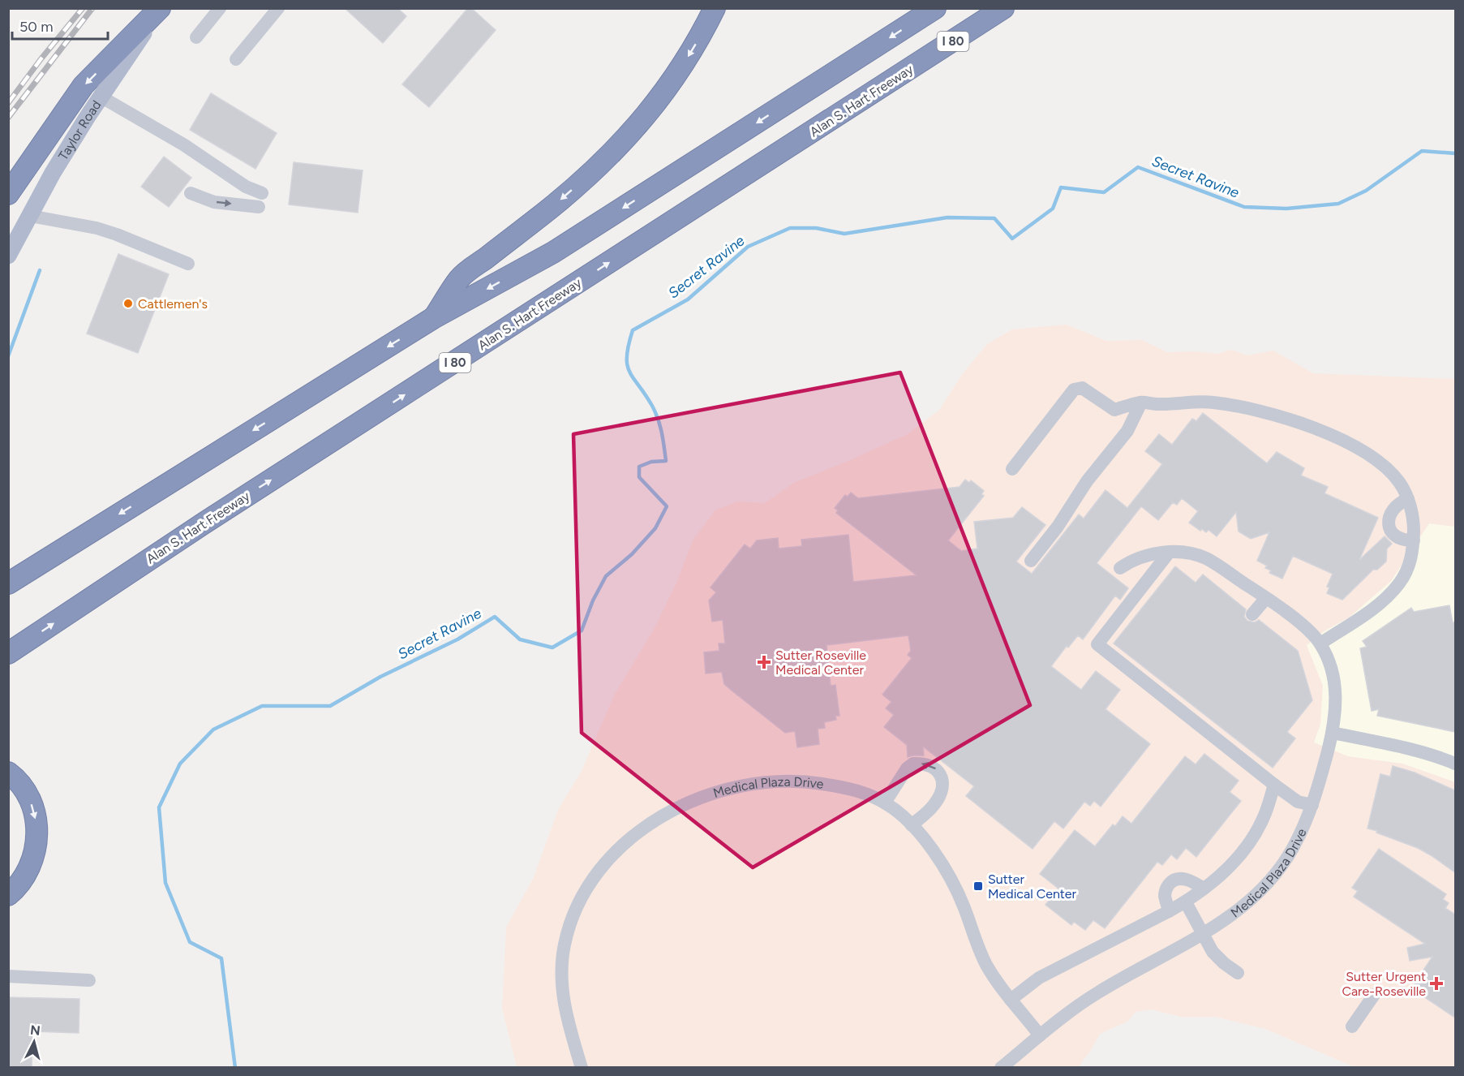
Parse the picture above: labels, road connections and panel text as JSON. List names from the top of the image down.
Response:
{
  "streets": {
    "highway": ["I 80", "Alan S. Hart Freeway"],
    "main road": ["Taylor Road"],
    "street": ["Medical Plaza Drive"]
  },
  "water": ["Secret Ravine"],
  "places": {
    "other": ["Cattlemen's"],
    "health": ["Sutter Roseville Medical Center", "Sutter Urgent Care-Roseville"],
    "transit": ["Sutter Medical Center"]
  },
  "scale_bar": "50 m",
  "north": "top"
}
